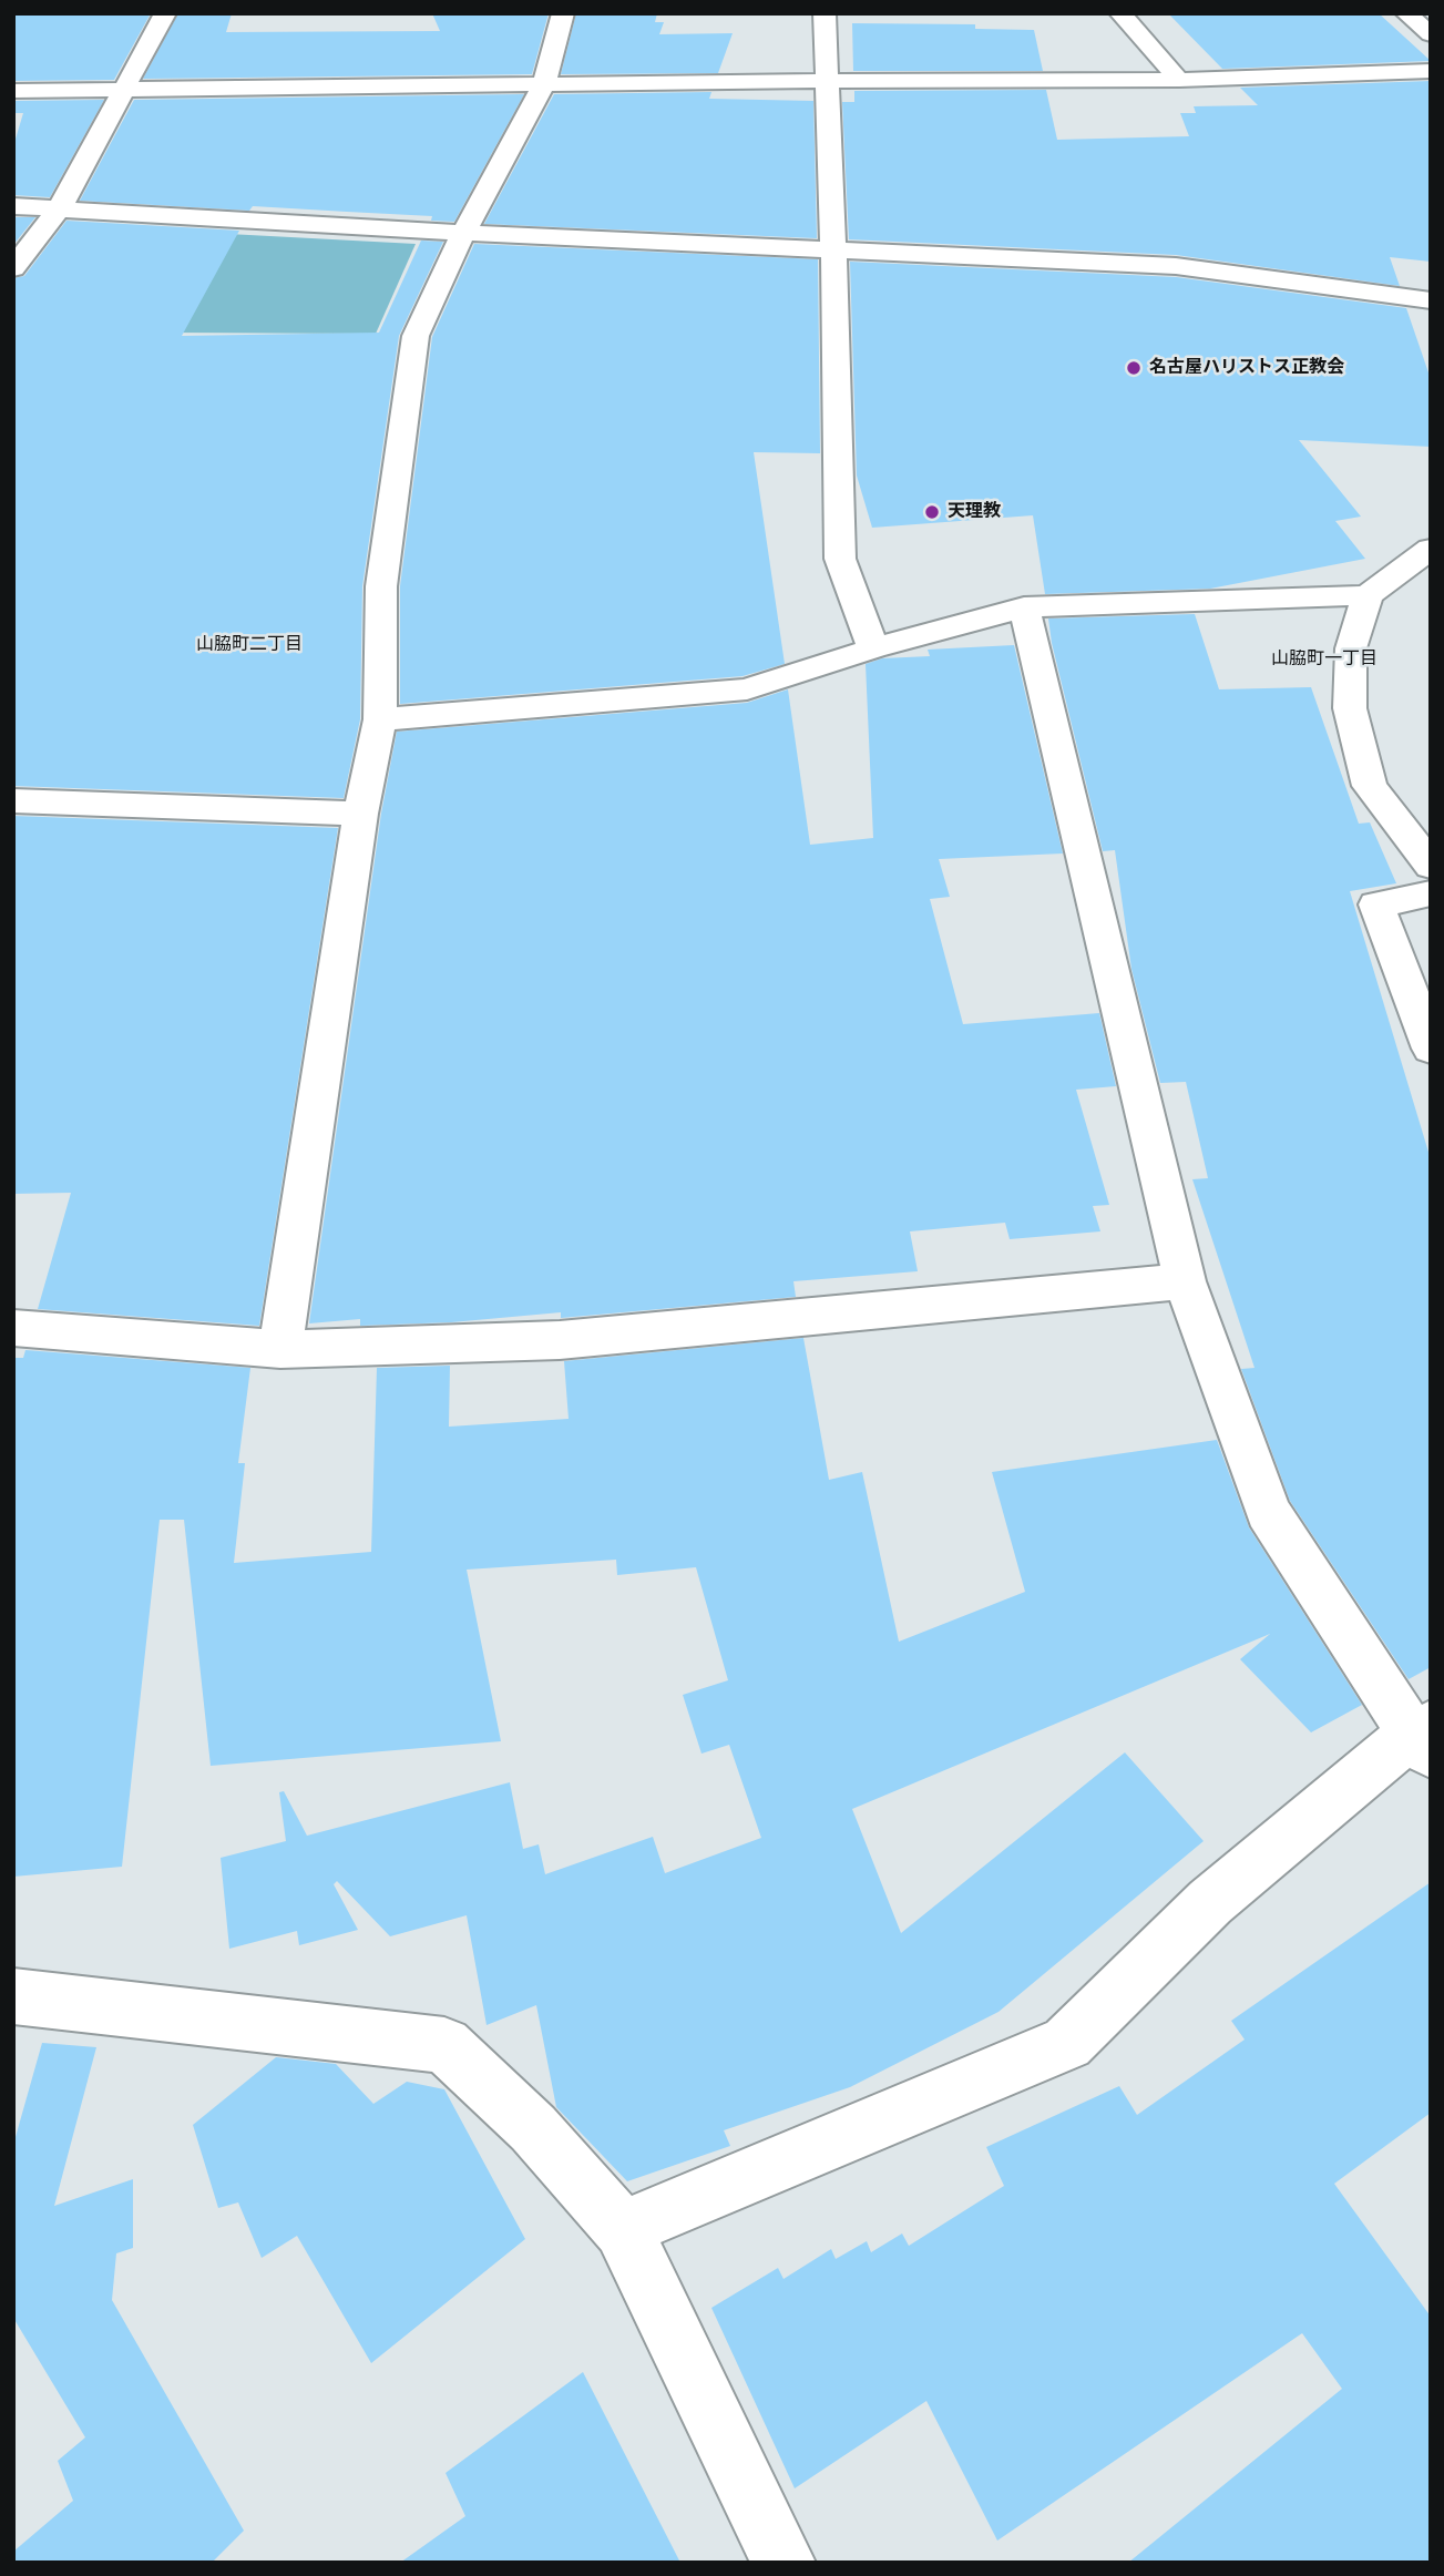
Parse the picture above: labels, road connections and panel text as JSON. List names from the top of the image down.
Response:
{
  "districts": ["山脇町二丁目", "山脇町一丁目"],
  "places": ["名古屋ハリストス正教会", "天理教"]
}
